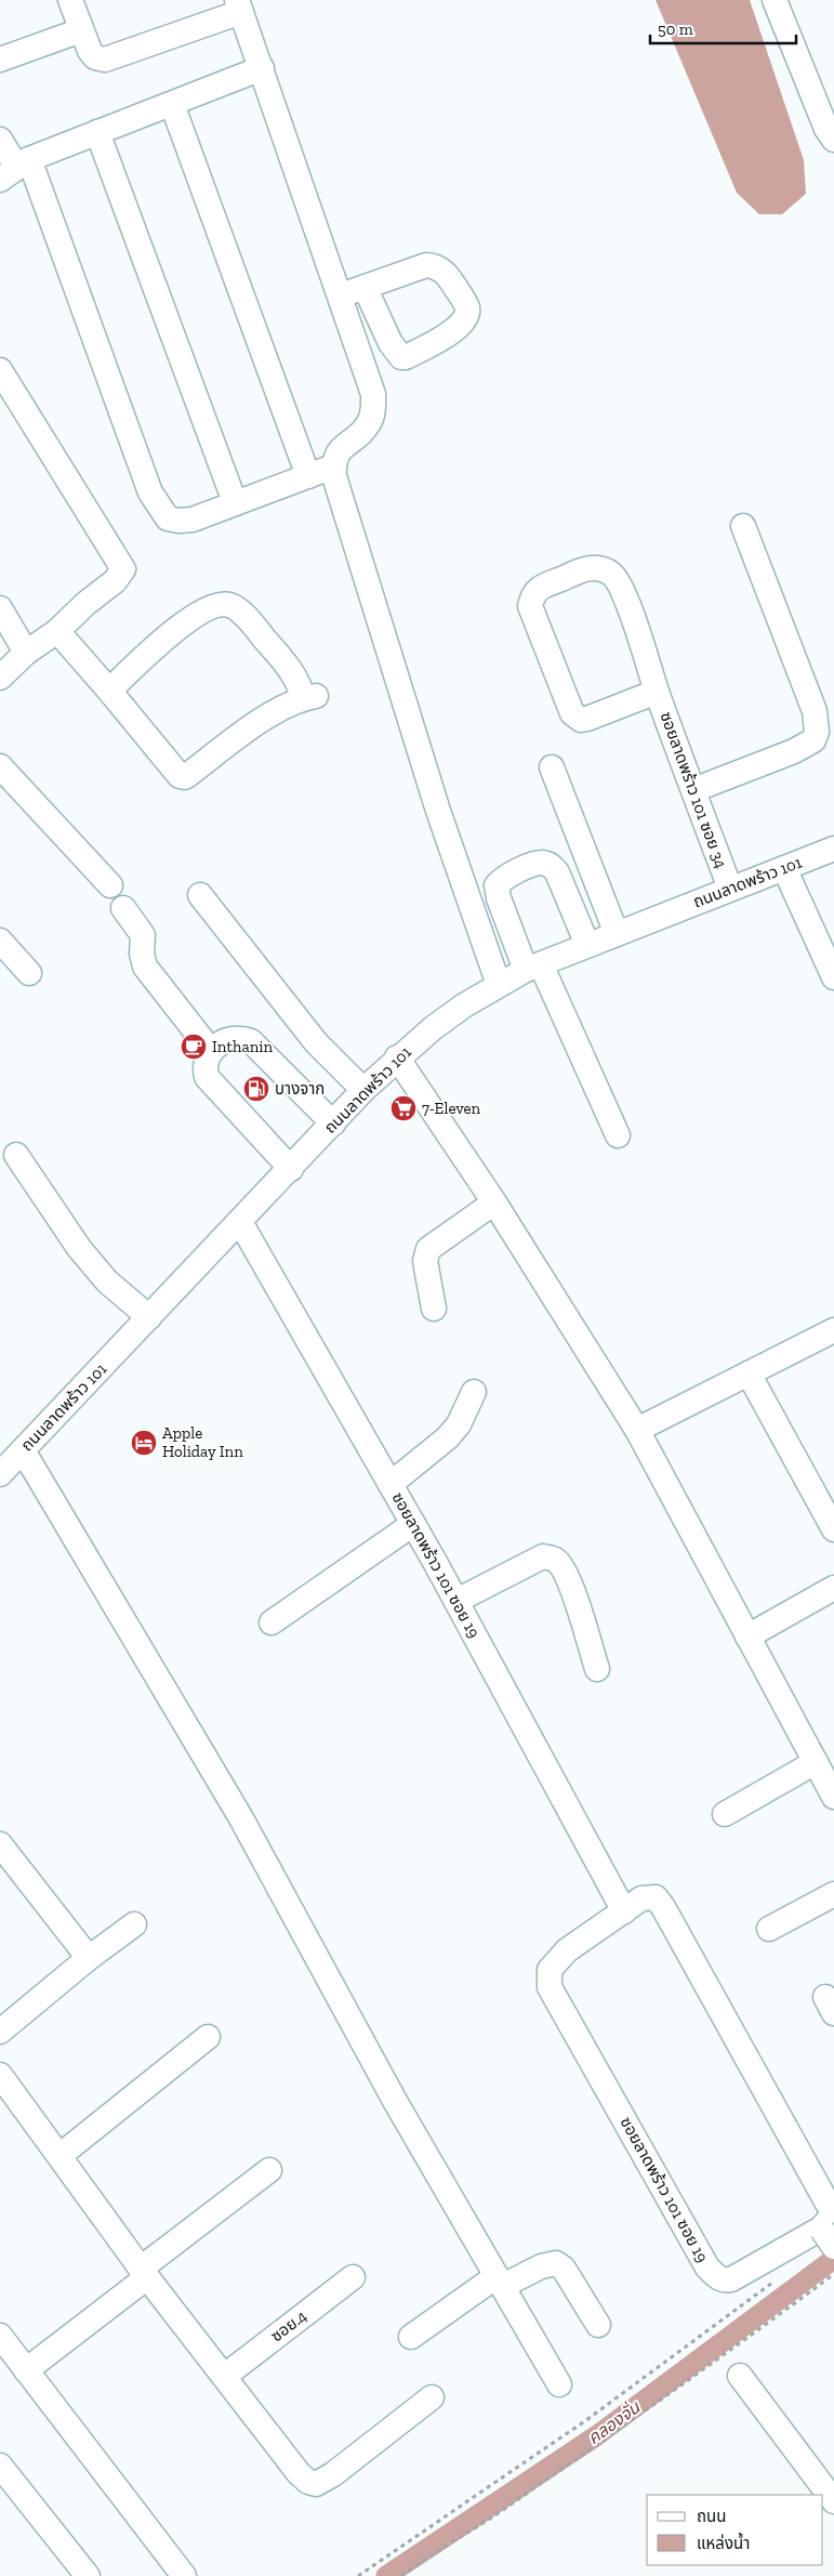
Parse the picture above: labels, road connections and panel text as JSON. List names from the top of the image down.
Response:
{
  "streets": {
    "street": [
      "ซอยลาดพร้าว 101 ซอย 34",
      "ถนนลาดพร้าว 101",
      "ซอยลาดพร้าว 101 ซอย 19",
      "ซอย.4"
    ]
  },
  "crossings": [
    ["ซอยลาดพร้าว 101 ซอย 34", "ถนนลาดพร้าว 101"],
    ["ถนนลาดพร้าว 101", "ซอยลาดพร้าว 101 ซอย 19"]
  ],
  "water": ["คลองจั่น"],
  "places": {
    "cafe": ["Inthanin"],
    "fuel station": ["บางจาก"],
    "supermarket": ["7-Eleven"],
    "hotel": ["Apple Holiday Inn"]
  },
  "legend": ["ถนน", "แหล่งน้ำ"],
  "scale_bar": "50 m"
}
